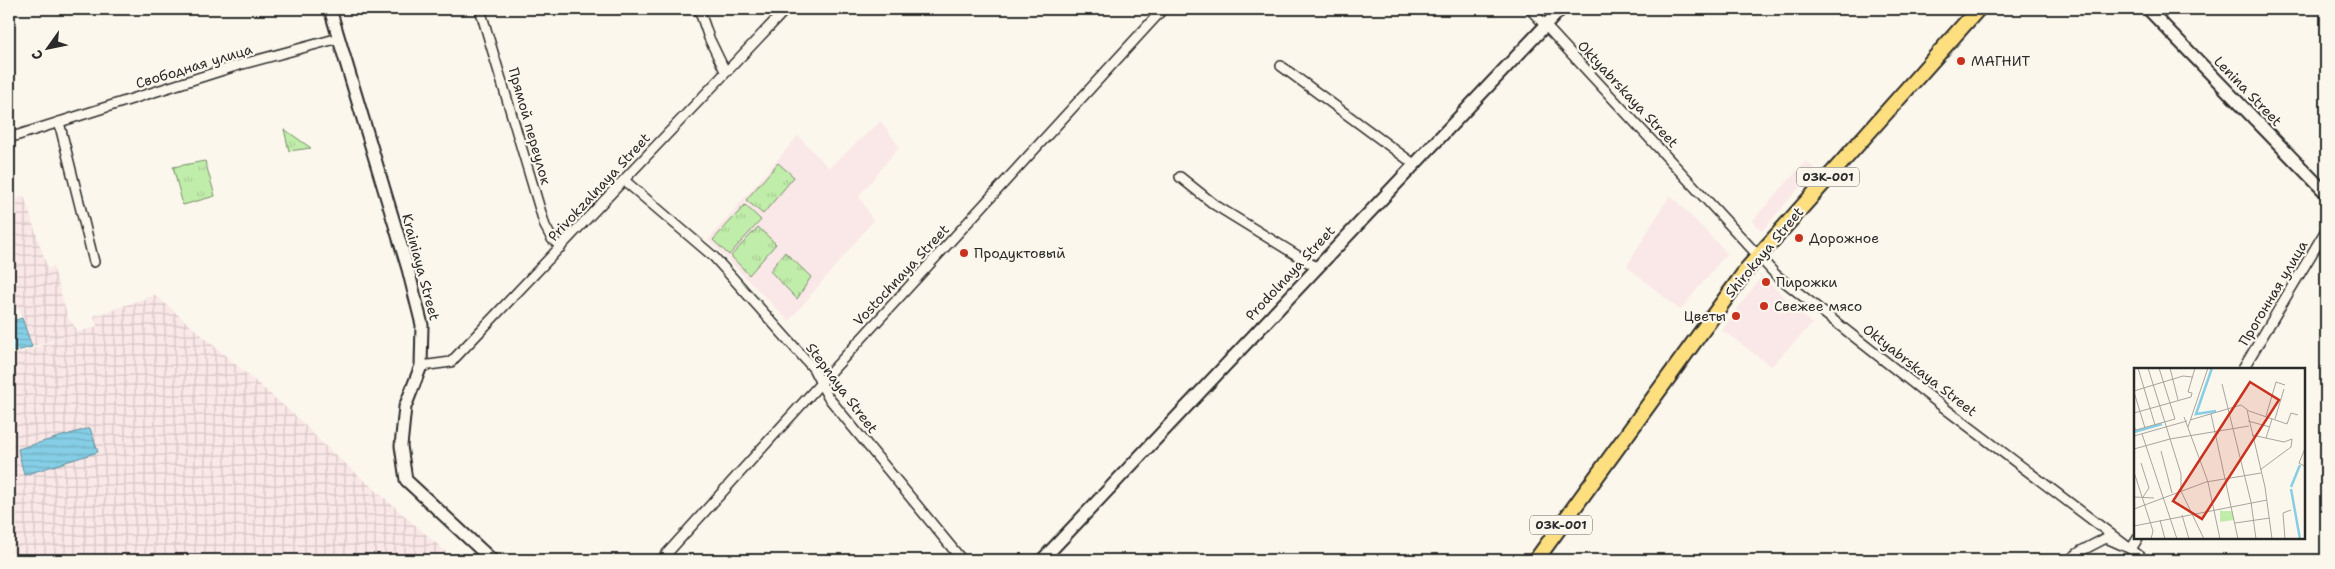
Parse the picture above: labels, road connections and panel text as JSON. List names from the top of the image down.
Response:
{
  "streets": {
    "main road": ["03К-001", "Shirokaya Street"],
    "street": [
      "Свободная улица",
      "Lenina Street",
      "Oktyabrskaya Street",
      "Прямой переулок",
      "Privokzalnaya Street",
      "Krainiaya Street",
      "Prodolnaya Street",
      "Vostochnaya Street",
      "Прогонная улица",
      "Stepnaya Street"
    ]
  },
  "crossings": [
    ["Свободная улица", "Krainiaya Street"],
    ["Oktyabrskaya Street", "Shirokaya Street"],
    ["Oktyabrskaya Street", "Prodolnaya Street"],
    ["Прямой переулок", "Privokzalnaya Street"],
    ["Privokzalnaya Street", "Krainiaya Street"],
    ["Privokzalnaya Street", "Stepnaya Street"],
    ["Vostochnaya Street", "Stepnaya Street"]
  ],
  "places": [
    "МАГНИТ",
    "Дорожное",
    "Продуктовый",
    "Пирожки",
    "Свежее мясо",
    "Цветы"
  ],
  "north": "bottom left"
}
